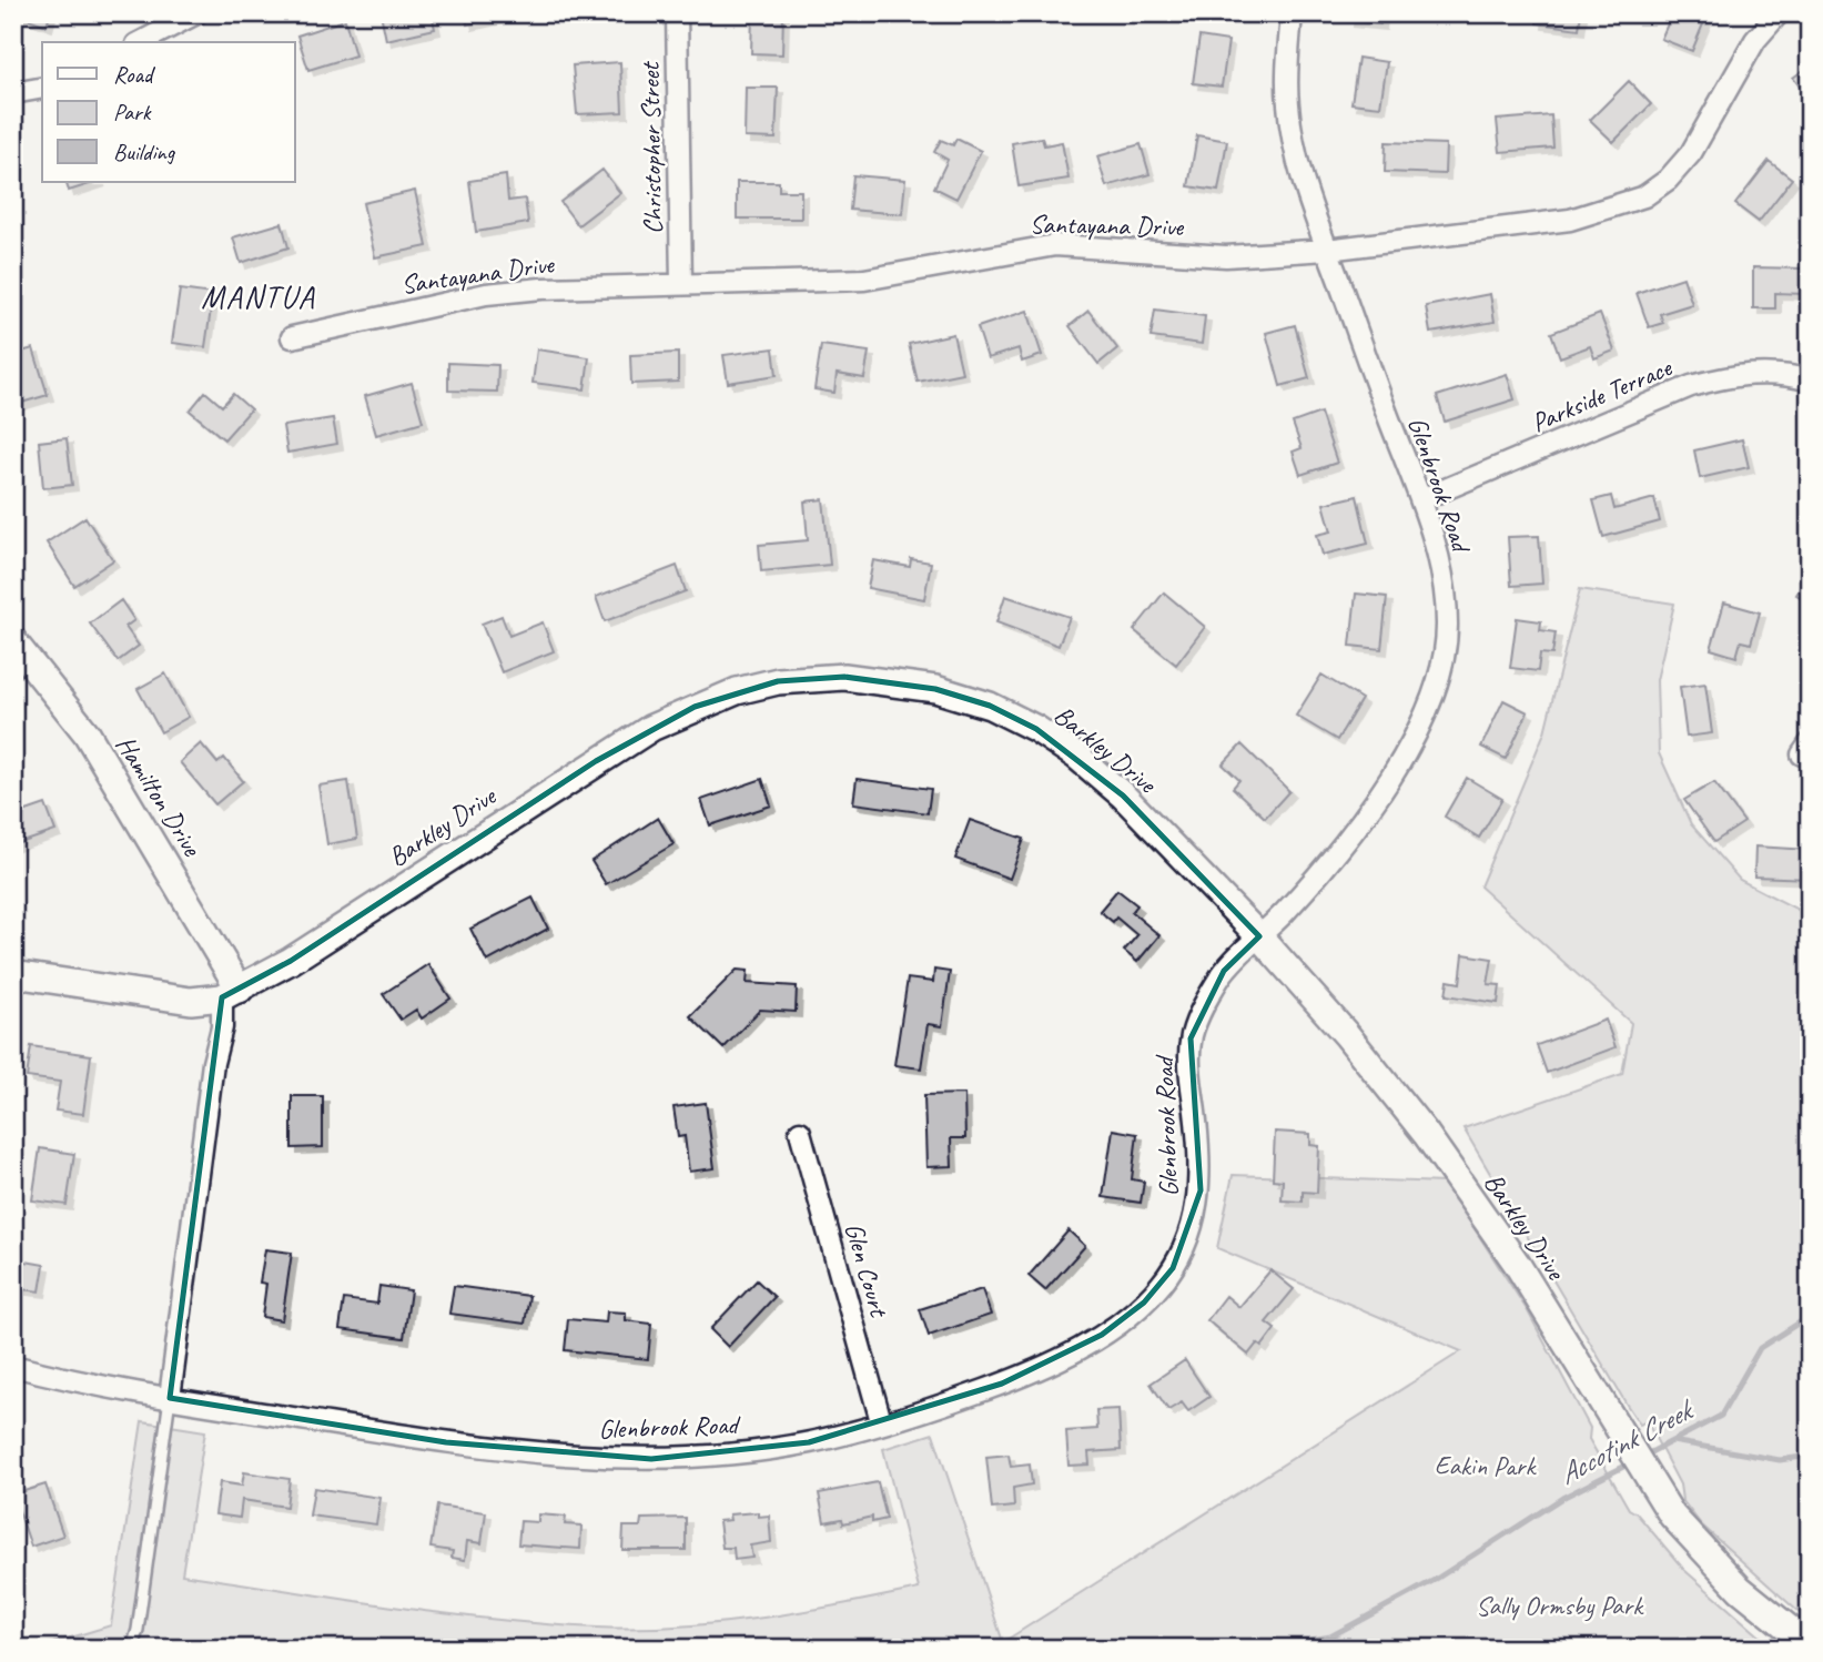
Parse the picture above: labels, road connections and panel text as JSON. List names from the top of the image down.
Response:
{
  "streets": {
    "street": [
      "Christopher Street",
      "Santayana Drive",
      "Parkside Terrace",
      "Glenbrook Road",
      "Barkley Drive",
      "Hamilton Drive",
      "Glen Court"
    ]
  },
  "crossings": [
    ["Christopher Street", "Santayana Drive"],
    ["Santayana Drive", "Glenbrook Road"],
    ["Parkside Terrace", "Glenbrook Road"],
    ["Glenbrook Road", "Barkley Drive"],
    ["Glenbrook Road", "Glen Court"],
    ["Barkley Drive", "Hamilton Drive"]
  ],
  "districts": ["MANTUA"],
  "water": ["Accotink Creek"],
  "parks": ["Eakin Park", "Sally Ormsby Park"],
  "legend": ["Road", "Park", "Building"]
}
